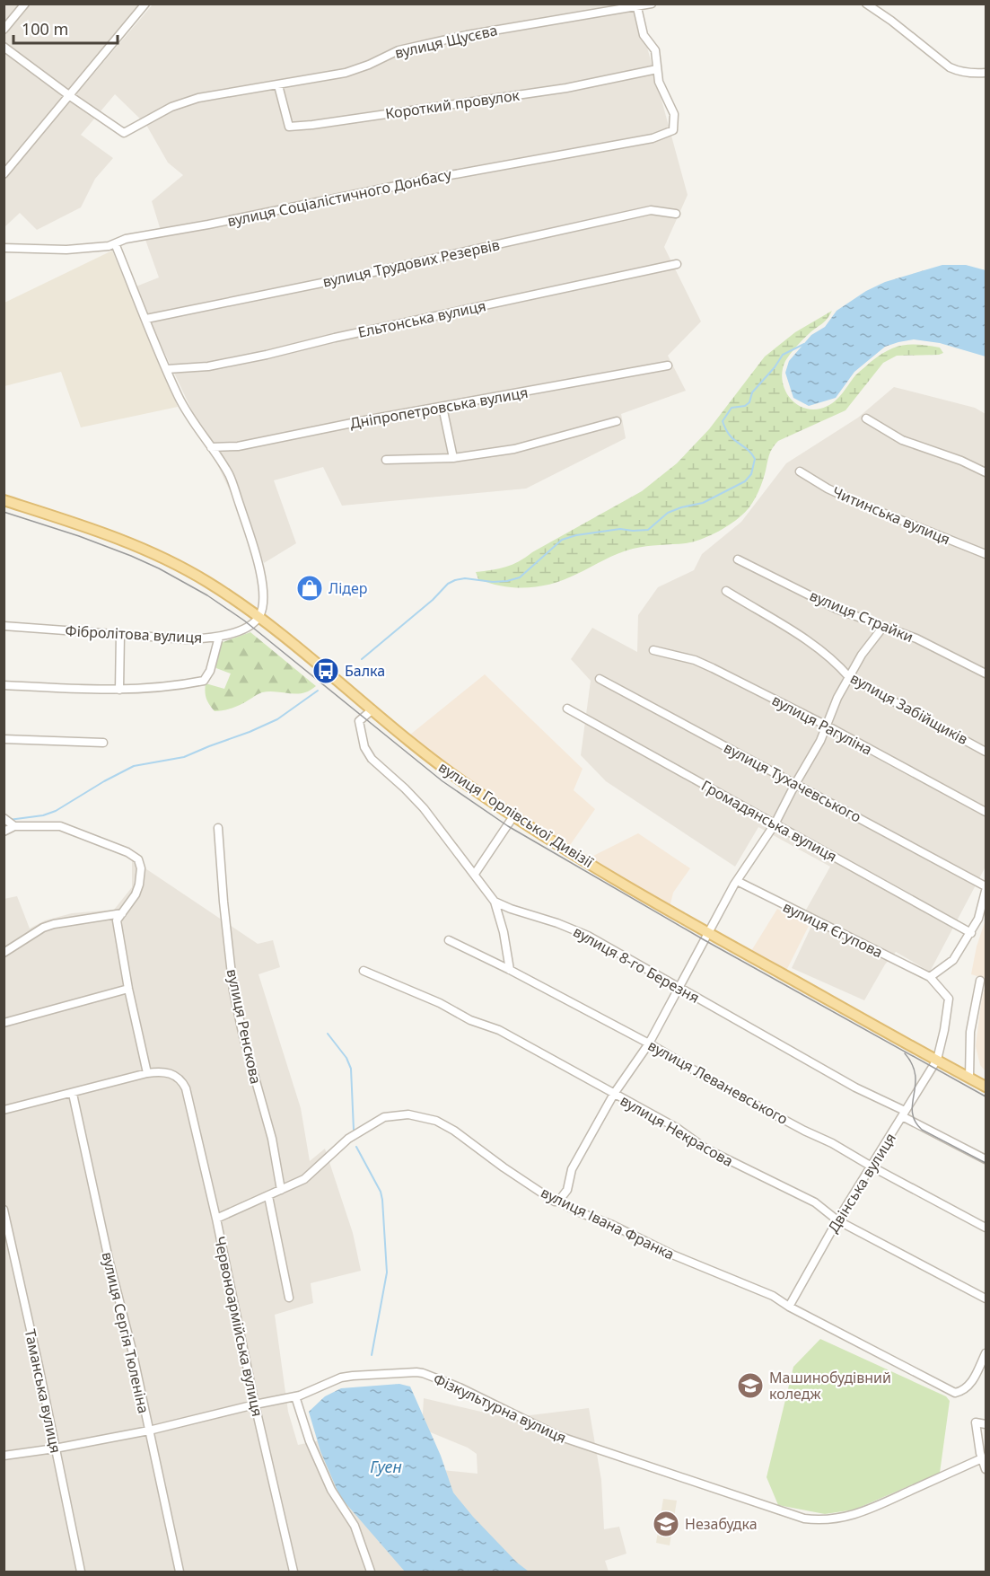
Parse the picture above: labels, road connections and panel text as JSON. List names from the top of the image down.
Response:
{
  "streets": {
    "main road": ["вулиця Горлівської Дивізії"],
    "street": [
      "вулиця Щусєва",
      "Короткий провулок",
      "вулиця Соціалістичного Донбасу",
      "вулиця Трудових Резервів",
      "Ельтонська вулиця",
      "Дніпропетровська вулиця",
      "Читинська вулиця",
      "вулиця Страйки",
      "Фібролітова вулиця",
      "вулиця Забійщиків",
      "вулиця Рагуліна",
      "вулиця Тухачевського",
      "Громадянська вулиця",
      "вулиця Єгупова",
      "вулиця 8-го Березня",
      "вулиця Ренскова",
      "вулиця Леваневського",
      "вулиця Некрасова",
      "Двінська вулиця",
      "вулиця Івана Франка",
      "Червоноармійська вулиця",
      "вулиця Сергія Тюленіна",
      "Таманська вулиця",
      "Фізкультурна вулиця"
    ]
  },
  "crossings": [
    ["вулиця Щусєва", "Короткий провулок"],
    ["Короткий провулок", "вулиця Соціалістичного Донбасу"],
    ["Фібролітова вулиця", "вулиця Горлівської Дивізії"],
    ["вулиця Горлівської Дивізії", "Двінська вулиця"],
    ["вулиця Єгупова", "Двінська вулиця"],
    ["вулиця 8-го Березня", "Двінська вулиця"],
    ["вулиця Ренскова", "вулиця Івана Франка"],
    ["вулиця Леваневського", "Двінська вулиця"],
    ["вулиця Некрасова", "Двінська вулиця"],
    ["Двінська вулиця", "вулиця Івана Франка"],
    ["вулиця Івана Франка", "Червоноармійська вулиця"],
    ["Червоноармійська вулиця", "Фізкультурна вулиця"],
    ["вулиця Сергія Тюленіна", "Фізкультурна вулиця"],
    ["Таманська вулиця", "Фізкультурна вулиця"]
  ],
  "water": ["Гуен"],
  "places": {
    "shop": ["Лідер"],
    "bus stop": ["Балка"],
    "school or university": ["Машинобудівний коледж", "Незабудка"]
  },
  "scale_bar": "100 m"
}
